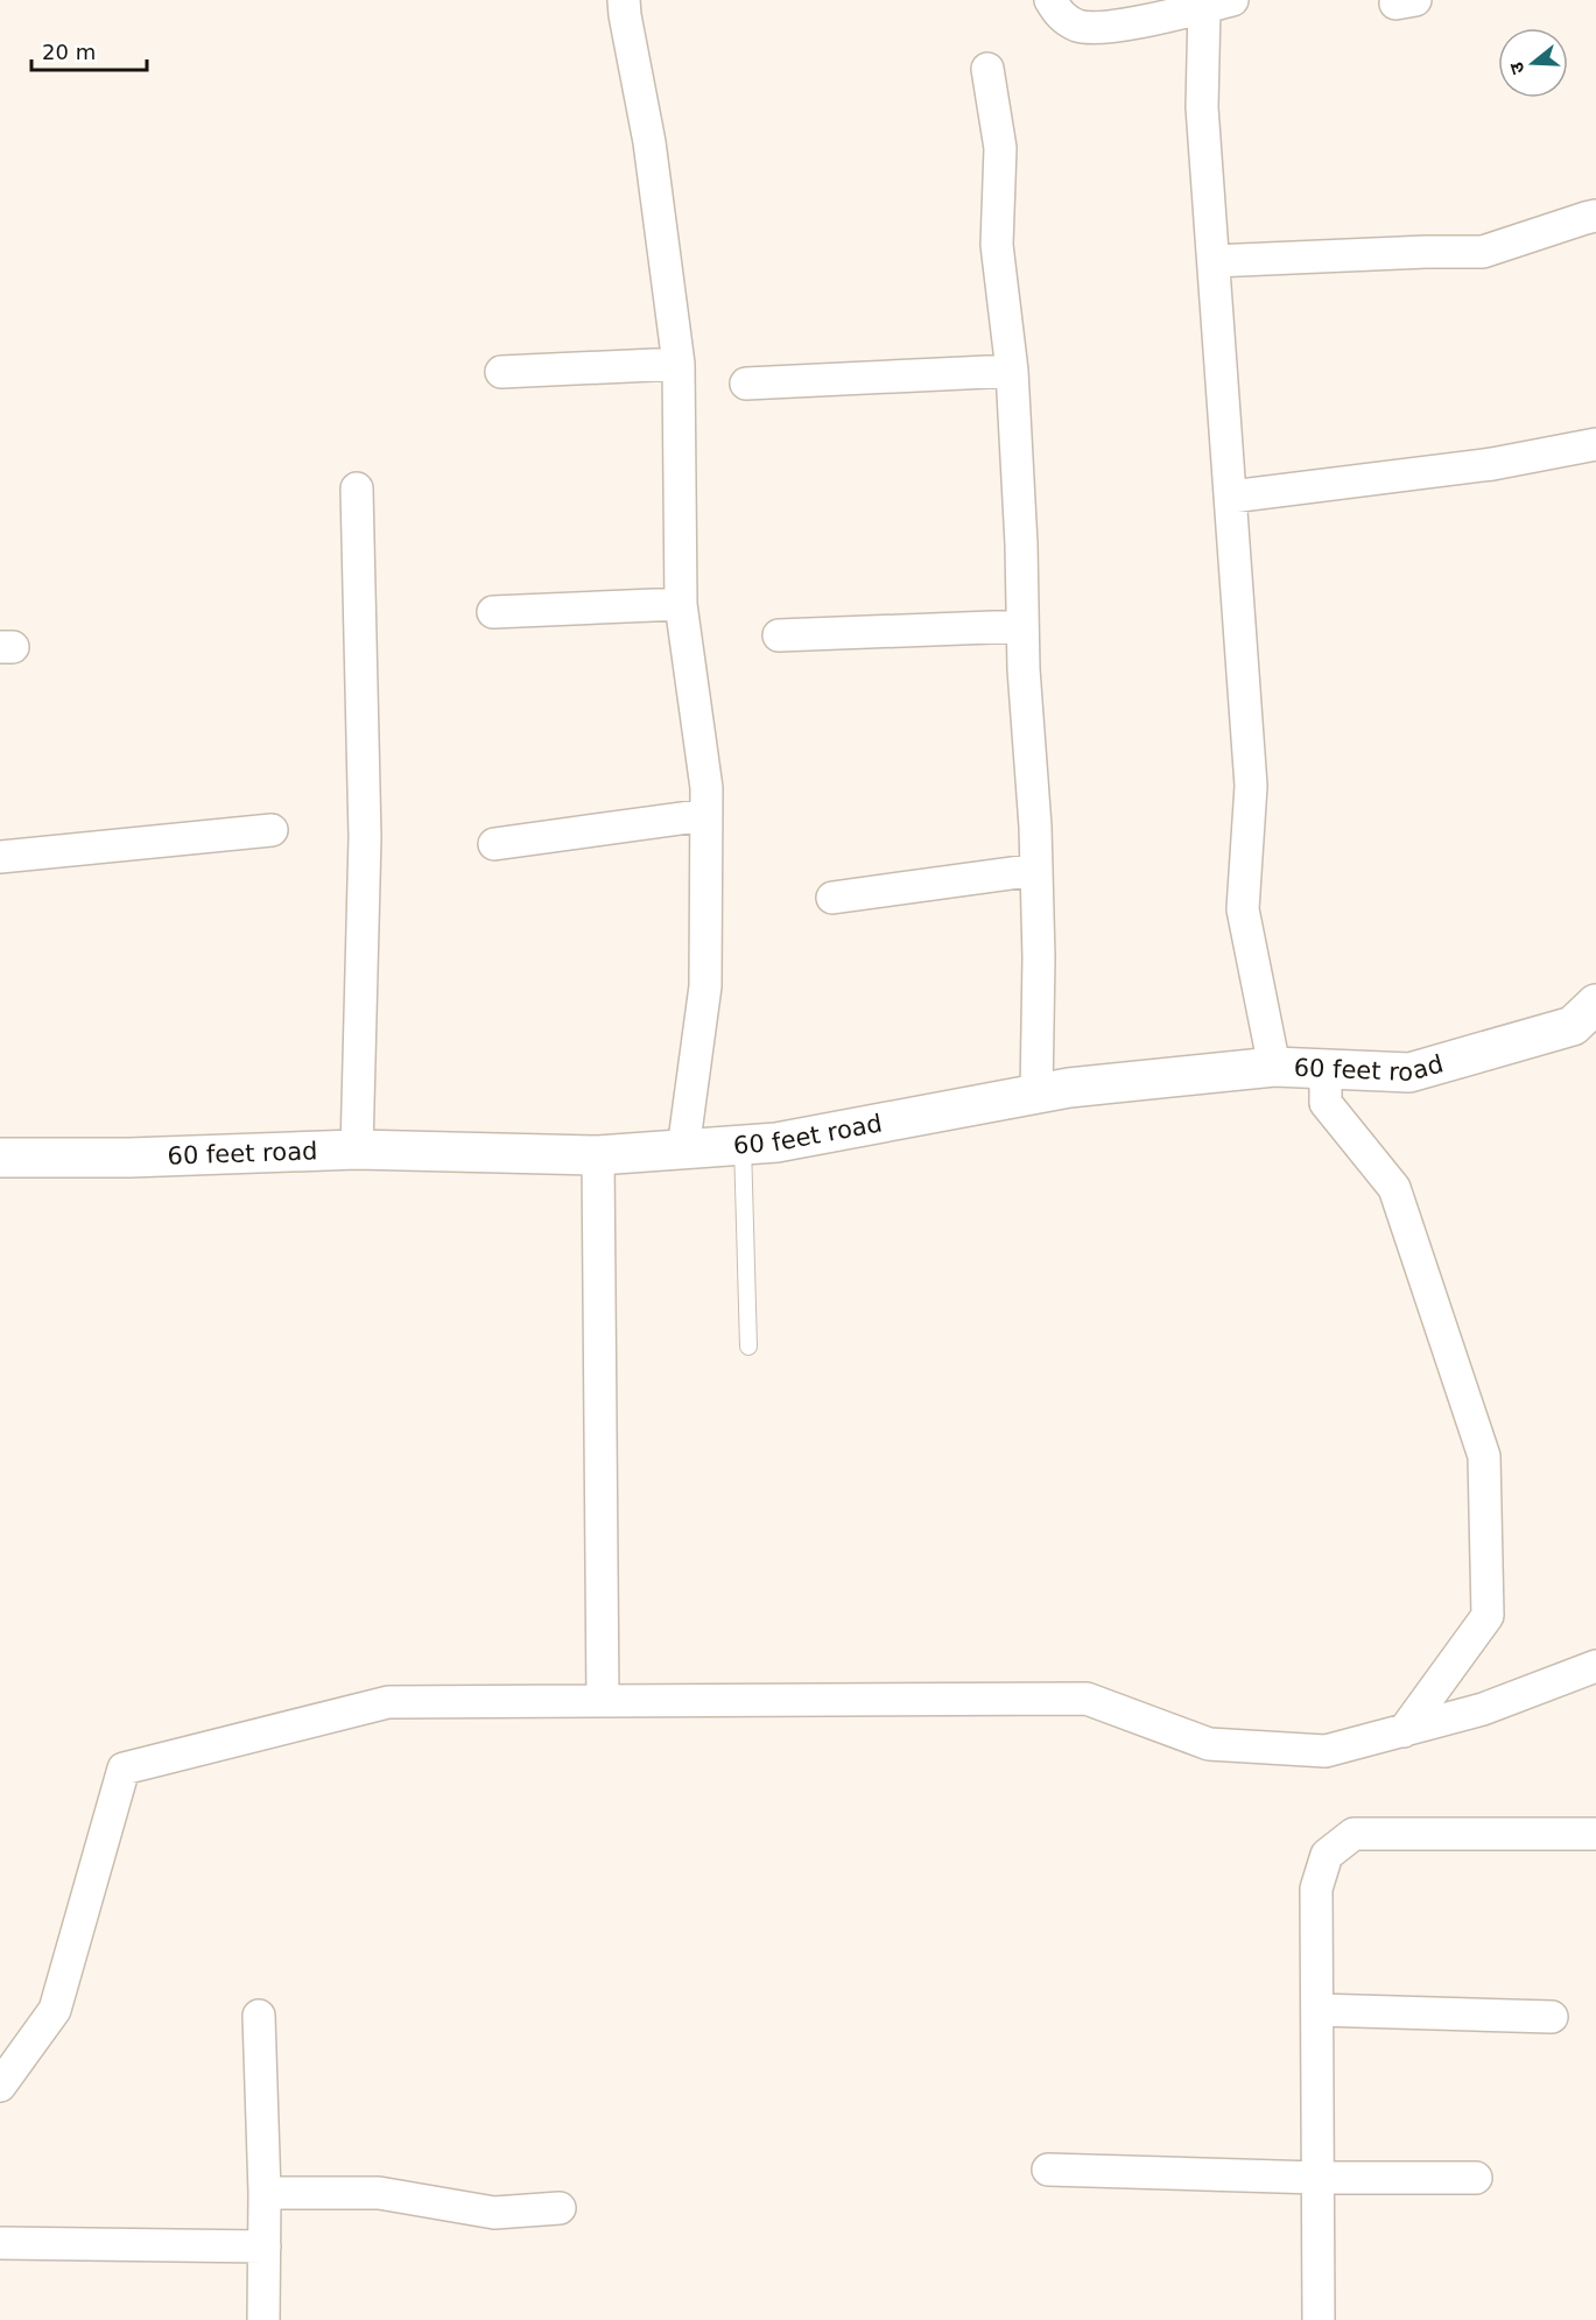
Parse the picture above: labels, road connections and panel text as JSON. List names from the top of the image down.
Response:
{
  "streets": {
    "street": ["60 feet road"]
  },
  "scale_bar": "20 m",
  "north": "left"
}
